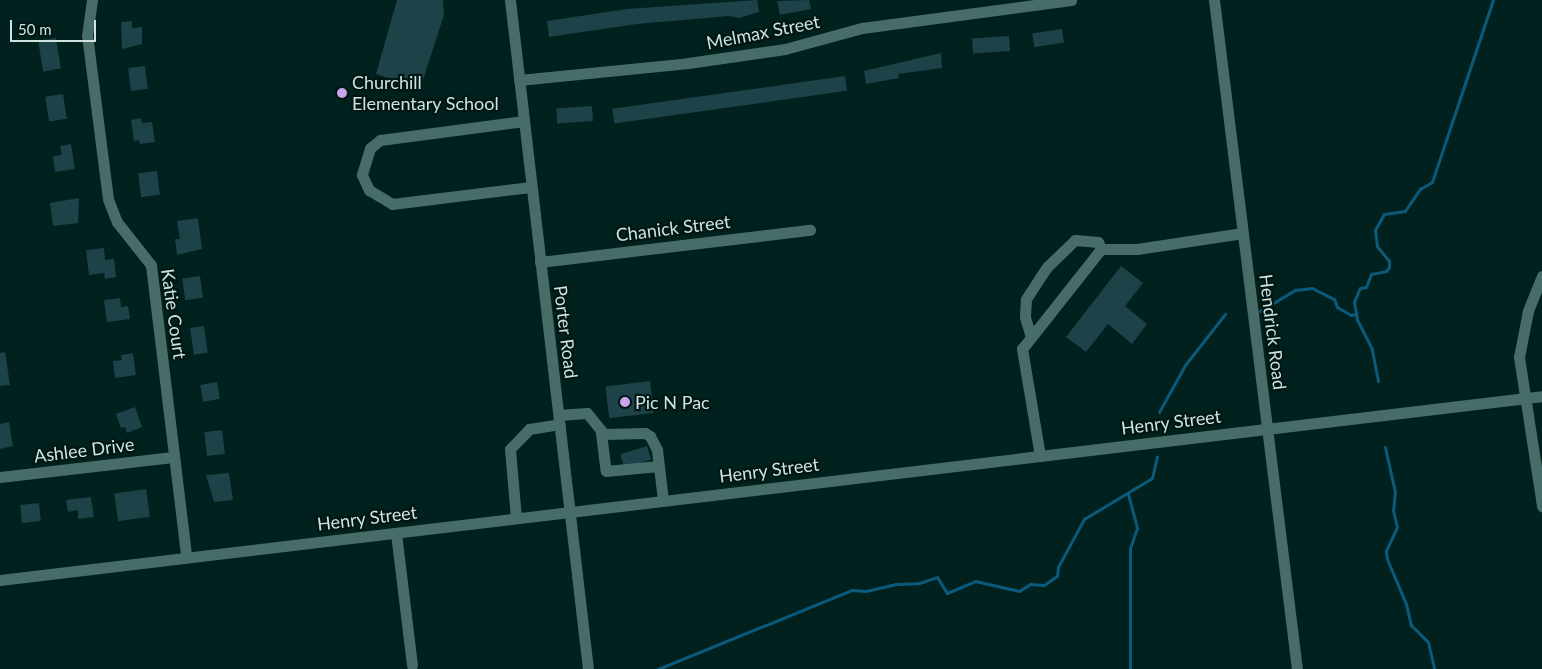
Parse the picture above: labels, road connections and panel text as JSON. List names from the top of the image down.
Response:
{
  "streets": {
    "street": [
      "Melmax Street",
      "Chanick Street",
      "Katie Court",
      "Porter Road",
      "Hendrick Road",
      "Henry Street",
      "Ashlee Drive"
    ]
  },
  "crossings": [
    ["Melmax Street", "Porter Road"],
    ["Chanick Street", "Porter Road"],
    ["Katie Court", "Henry Street"],
    ["Katie Court", "Ashlee Drive"],
    ["Porter Road", "Henry Street"],
    ["Hendrick Road", "Henry Street"]
  ],
  "places": ["Churchill Elementary School", "Pic N Pac"],
  "scale_bar": "50 m"
}
